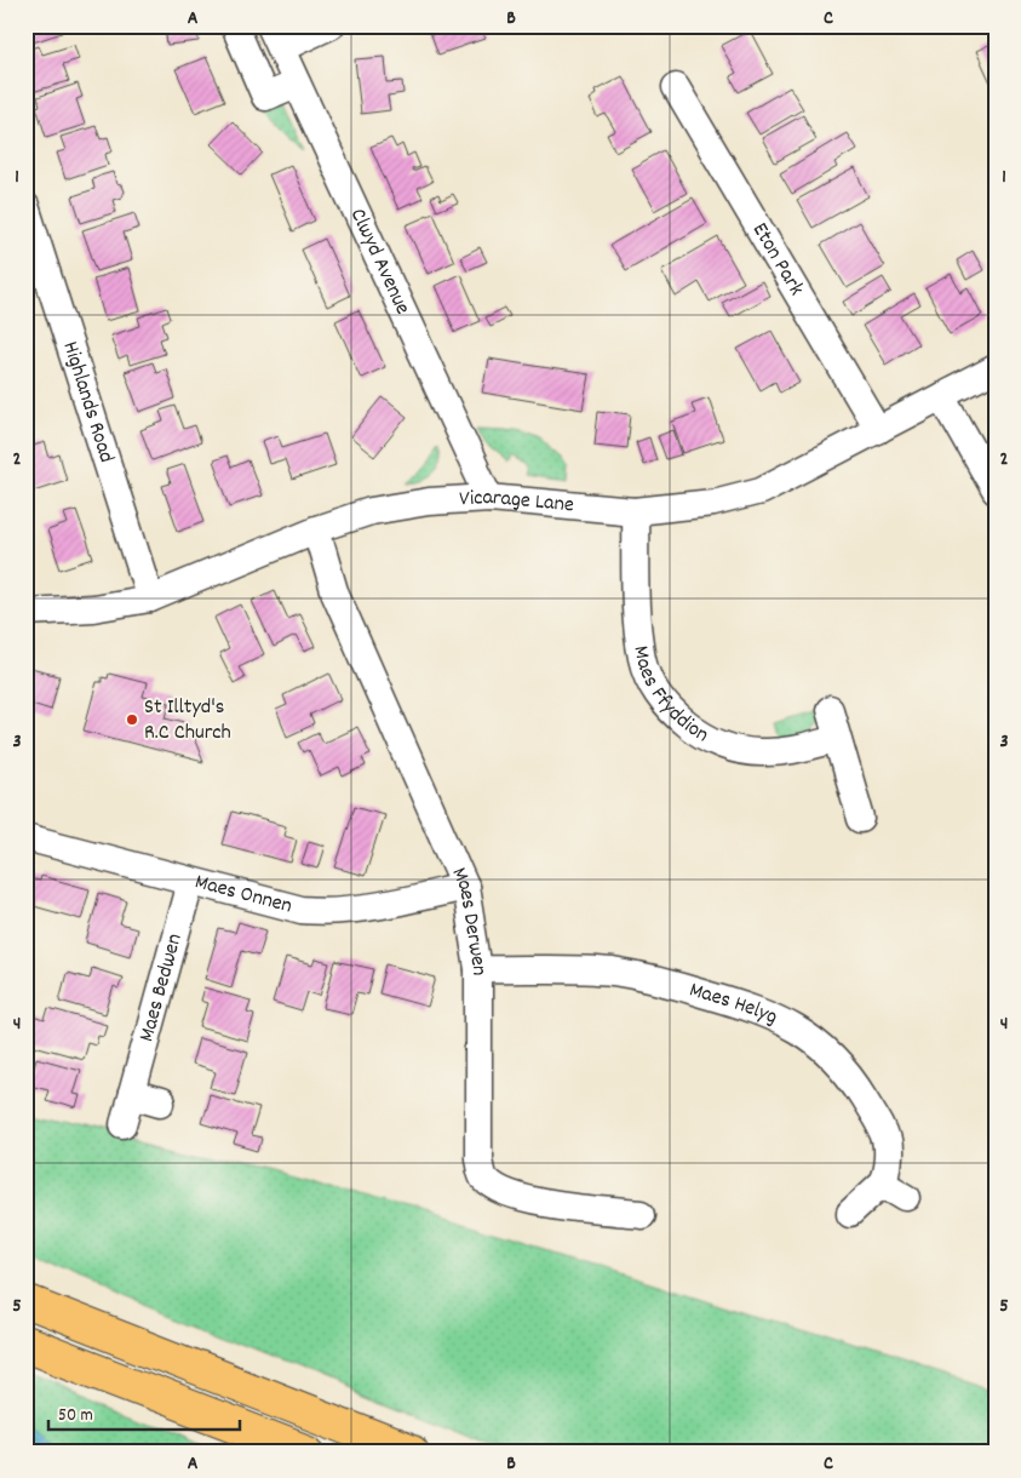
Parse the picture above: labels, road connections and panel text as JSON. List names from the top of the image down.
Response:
{
  "streets": {
    "street": [
      "Eton Park",
      "Clwyd Avenue",
      "Highlands Road",
      "Vicarage Lane",
      "Maes Ffyddion",
      "Maes Onnen",
      "Maes Derwen",
      "Maes Bedwen",
      "Maes Helyg"
    ]
  },
  "crossings": [
    ["Eton Park", "Vicarage Lane"],
    ["Clwyd Avenue", "Vicarage Lane"],
    ["Highlands Road", "Vicarage Lane"],
    ["Vicarage Lane", "Maes Ffyddion"],
    ["Vicarage Lane", "Maes Derwen"],
    ["Maes Onnen", "Maes Derwen"],
    ["Maes Onnen", "Maes Bedwen"],
    ["Maes Derwen", "Maes Helyg"]
  ],
  "places": ["St Illtyd's R.C Church"],
  "scale_bar": "50 m",
  "grid": {
    "columns": ["A", "B", "C"],
    "rows": [
      "1",
      "2",
      "3",
      "4",
      "5"
    ]
  }
}
